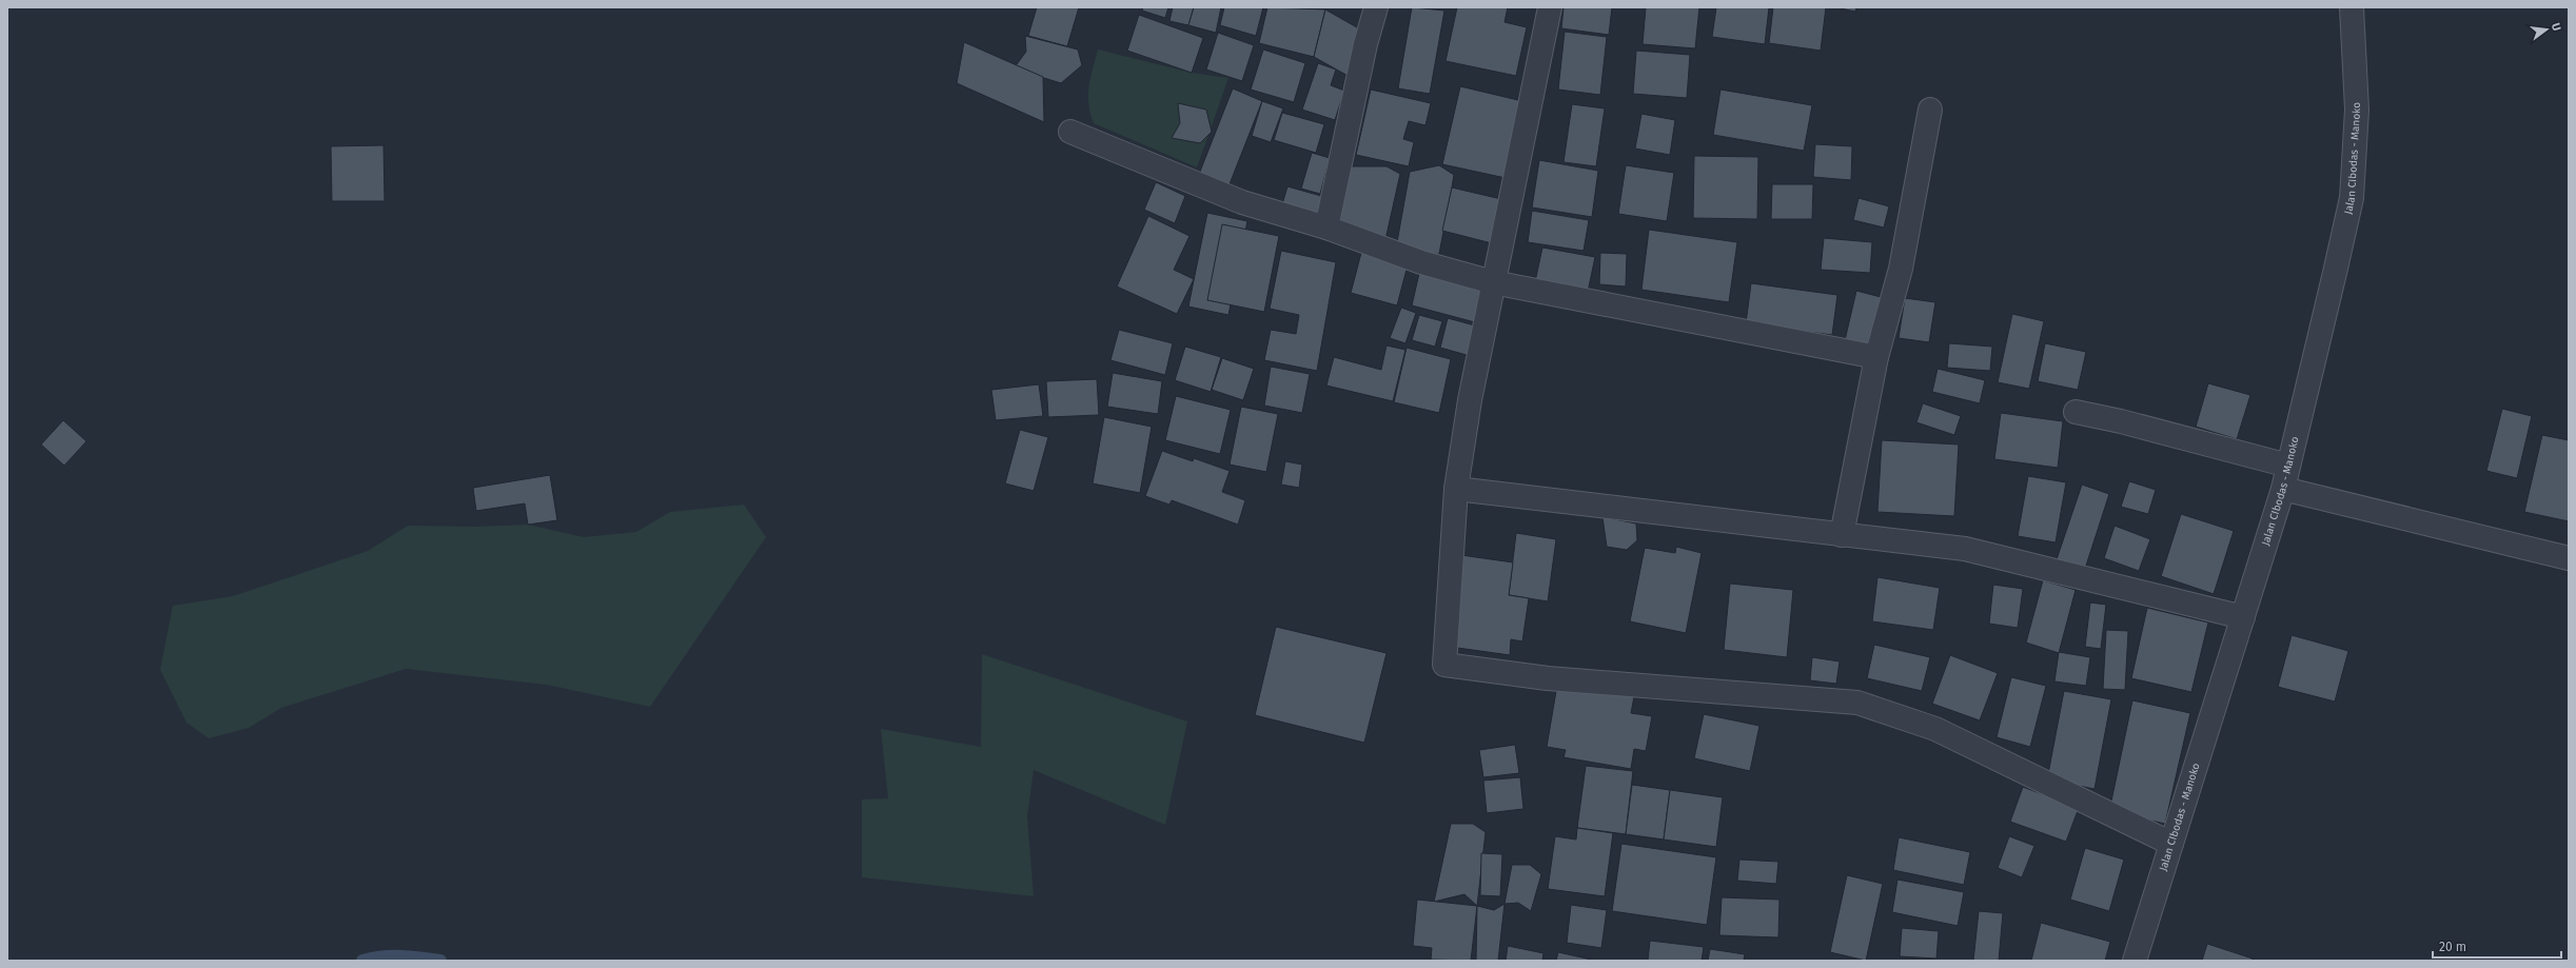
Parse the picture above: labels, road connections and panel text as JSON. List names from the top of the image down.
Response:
{
  "streets": {
    "street": ["Jalan CIbodas - Manoko"]
  },
  "scale_bar": "20 m",
  "north": "right"
}
